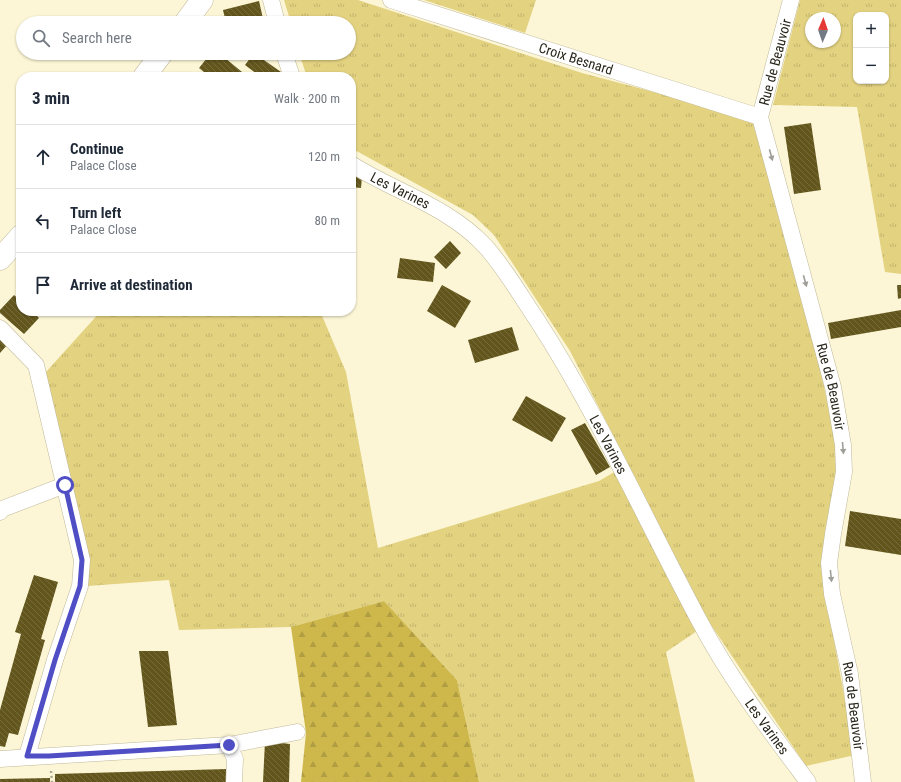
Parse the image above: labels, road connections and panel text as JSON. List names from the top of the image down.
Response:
{
  "streets": {
    "street": ["Croix Besnard", "Rue de Beauvoir", "Les Varines"]
  },
  "crossings": [
    ["Croix Besnard", "Rue de Beauvoir"]
  ],
  "one_way": ["Rue de Beauvoir"],
  "north": "top",
  "page": {
    "map_buttons": ["+", "−"],
    "search": "Search here",
    "heading": ["3 min", "Walk · 200 m"],
    "list": [
      ["Continue", "Palace Close", "120 m"],
      ["Turn left", "Palace Close", "80 m"],
      "Arrive at destination"
    ]
  }
}
